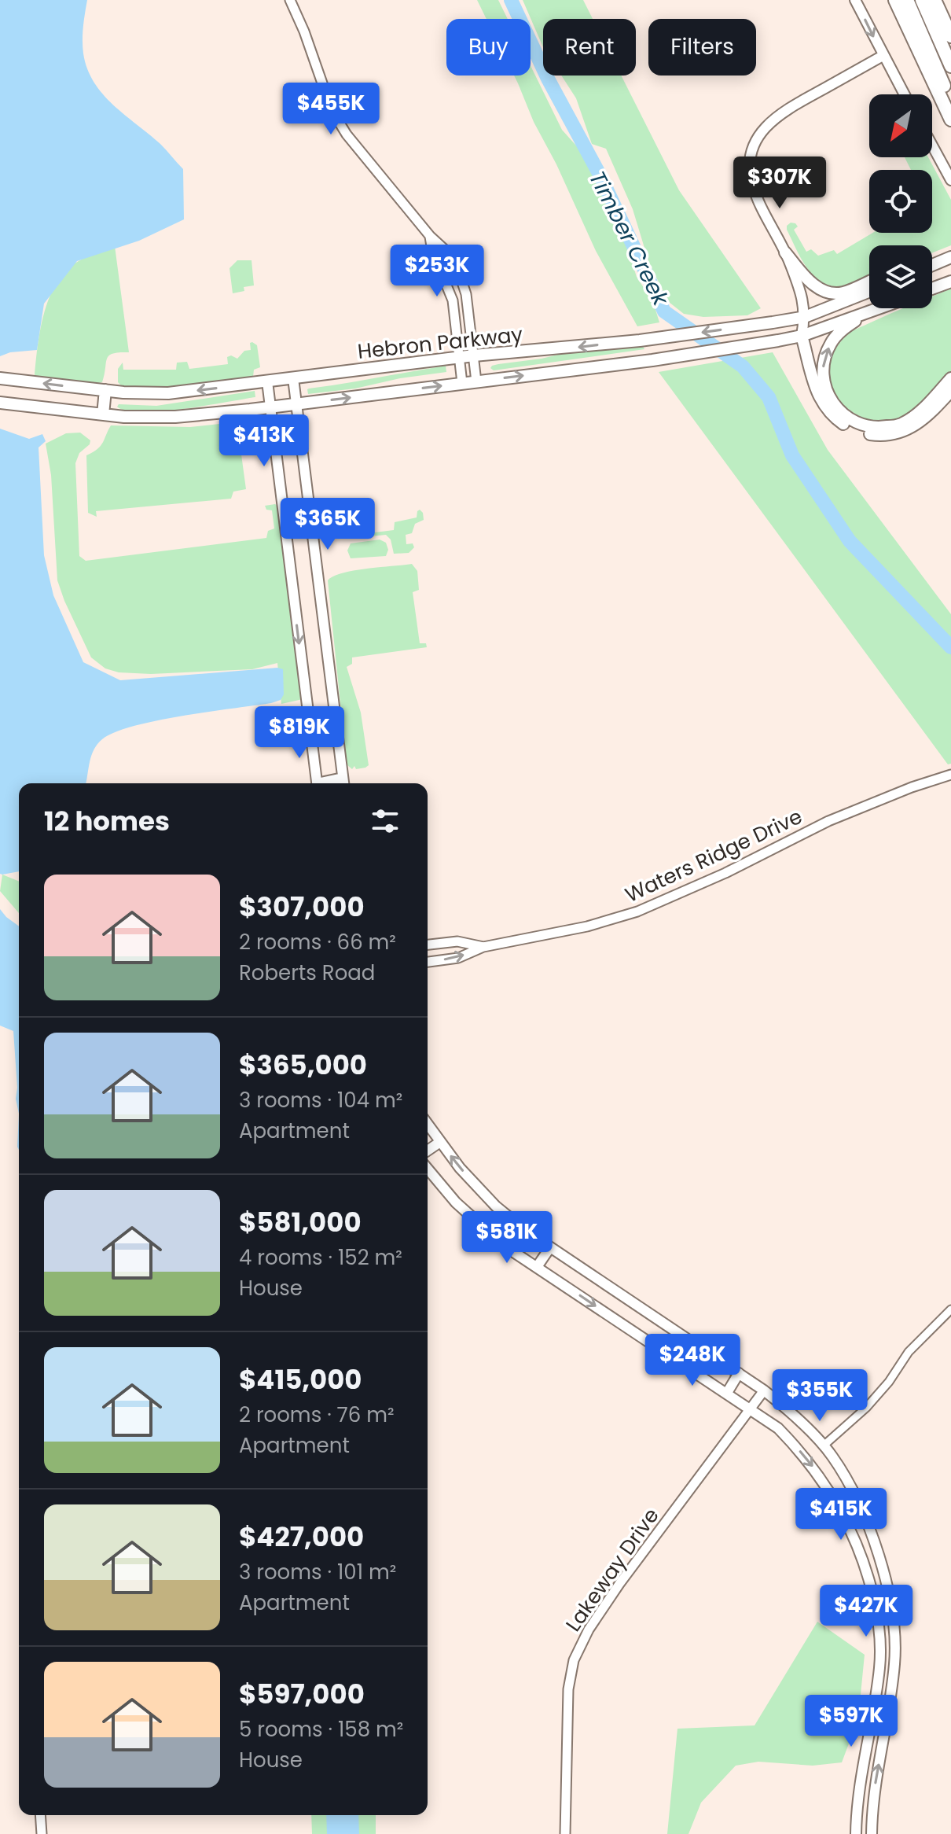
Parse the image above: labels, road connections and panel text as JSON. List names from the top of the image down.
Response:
{
  "streets": {
    "main road": ["Hebron Parkway"],
    "street": ["Waters Ridge Drive", "Lakeway Drive"]
  },
  "water": ["Timber Creek"],
  "north": "bottom left",
  "page": {
    "chip": ["Buy", "Rent", "Filters"],
    "price": [
      "$455K",
      "$307K",
      "$253K",
      "$413K",
      "$365K",
      "$819K",
      "$581K",
      "$248K",
      "$355K",
      "$415K",
      "$427K",
      "$597K"
    ],
    "heading": "12 homes",
    "list": [
      {
        "name": "$307,000",
        "note": "2 rooms · 66 m² · Roberts Road"
      },
      {
        "name": "$365,000",
        "note": "3 rooms · 104 m² · Apartment"
      },
      {
        "name": "$581,000",
        "note": "4 rooms · 152 m² · House"
      },
      {
        "name": "$415,000",
        "note": "2 rooms · 76 m² · Apartment"
      },
      {
        "name": "$427,000",
        "note": "3 rooms · 101 m² · Apartment"
      },
      {
        "name": "$597,000",
        "note": "5 rooms · 158 m² · House"
      }
    ]
  }
}
